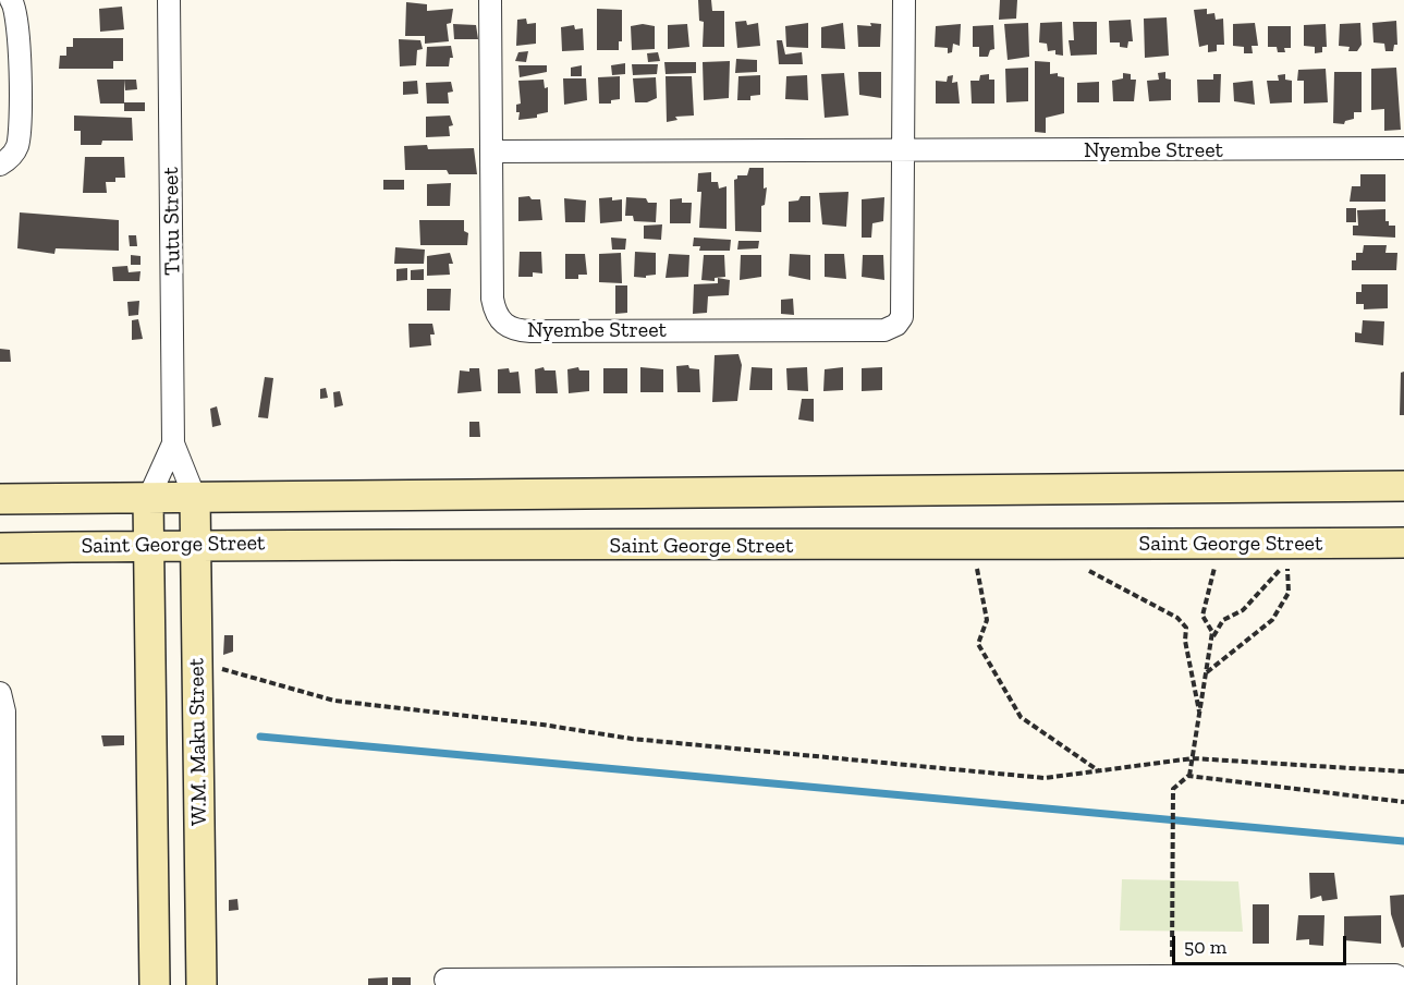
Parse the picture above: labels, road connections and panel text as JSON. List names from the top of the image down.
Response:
{
  "streets": {
    "main road": ["Saint George Street", "W.M. Maku Street"],
    "street": ["Nyembe Street", "Tutu Street"]
  },
  "crossings": [
    ["Tutu Street", "W.M. Maku Street"],
    ["Saint George Street", "W.M. Maku Street"]
  ],
  "scale_bar": "50 m"
}
